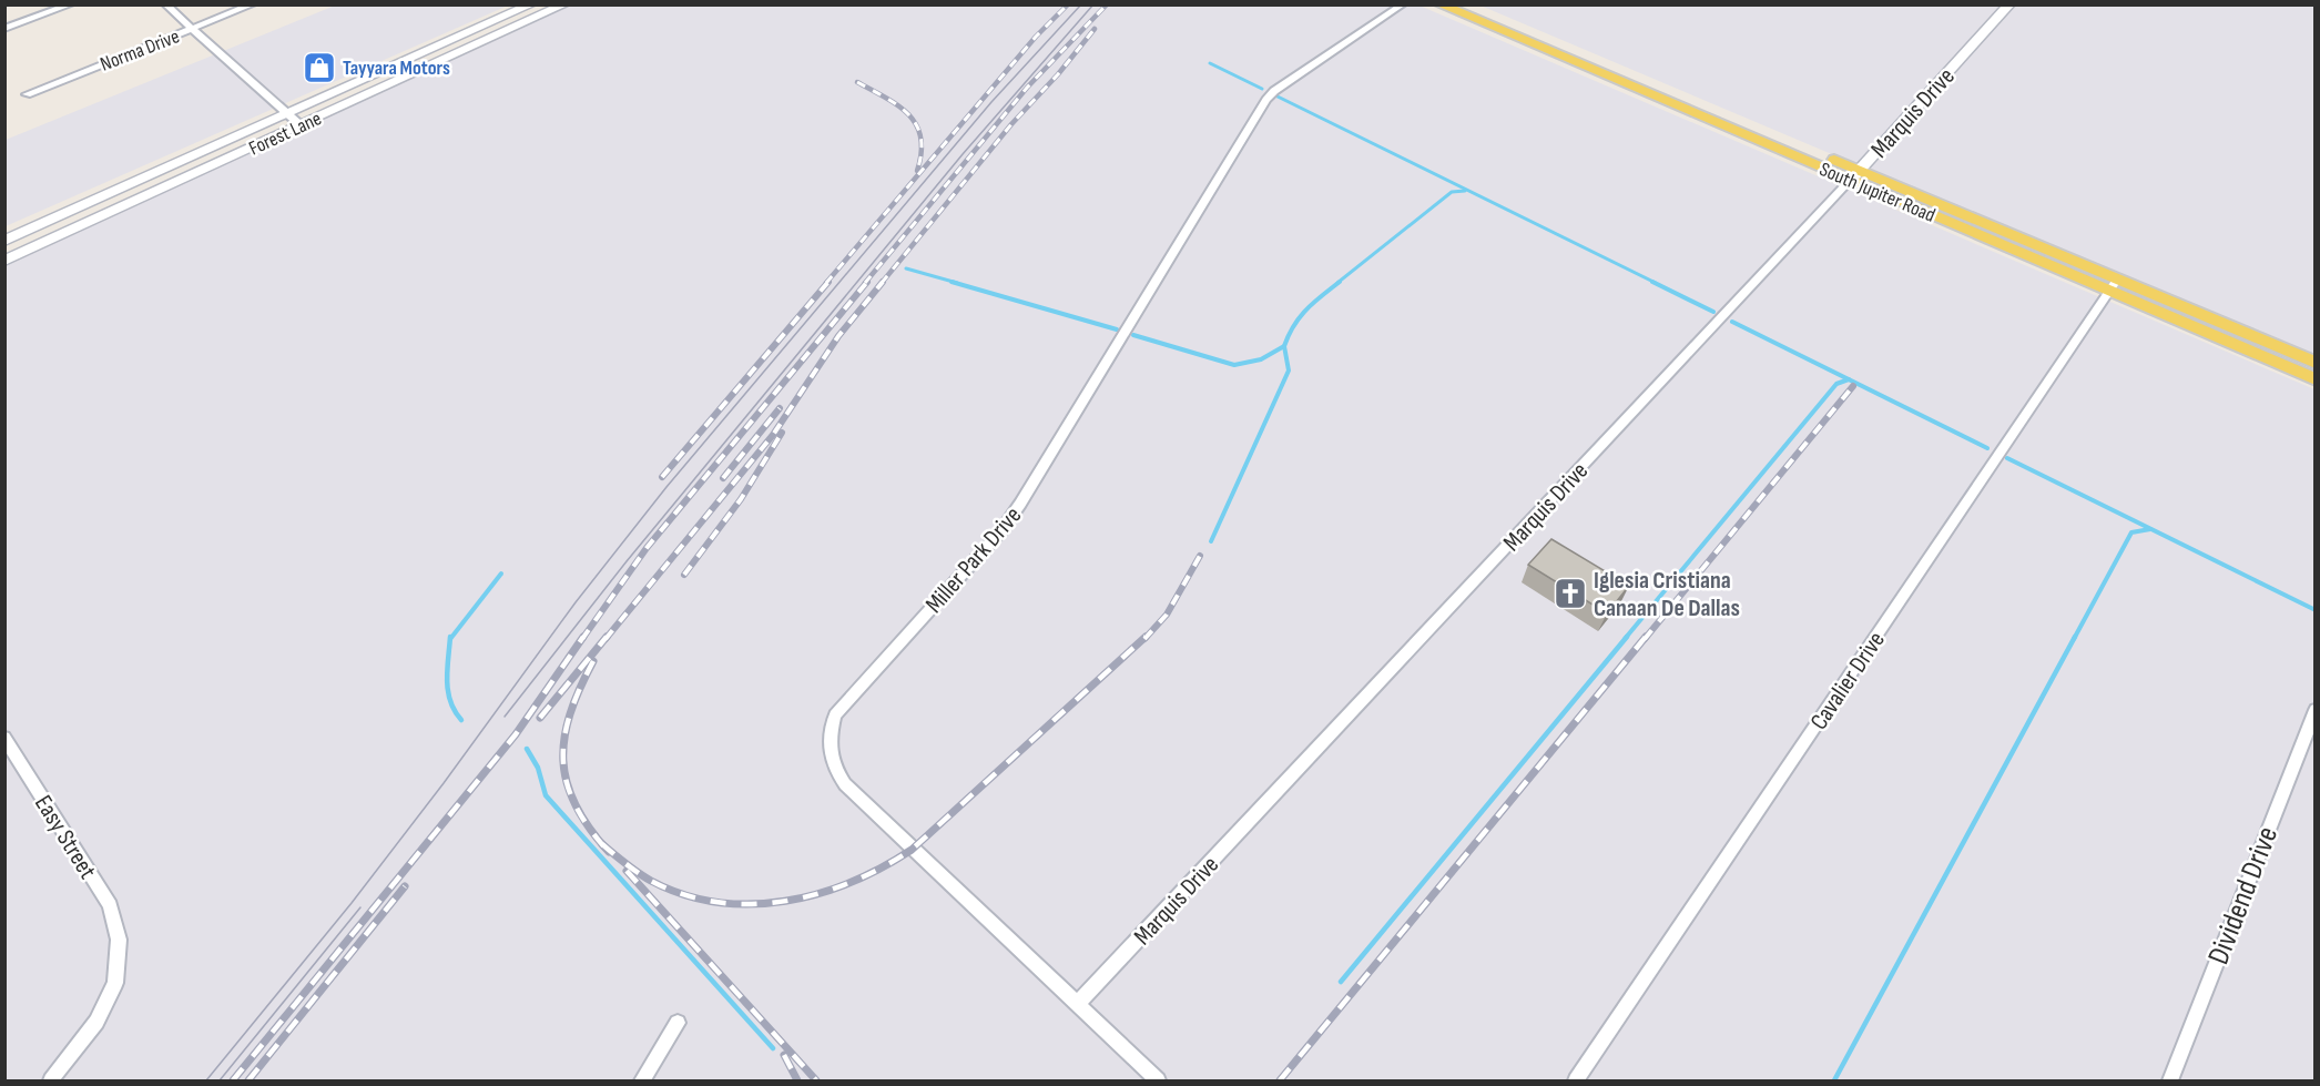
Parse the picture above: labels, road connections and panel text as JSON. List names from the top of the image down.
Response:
{
  "streets": {
    "main road": ["Marquis Drive", "Forest Lane", "South Jupiter Road"],
    "street": [
      "Norma Drive",
      "Miller Park Drive",
      "Cavalier Drive",
      "Easy Street",
      "Dividend Drive"
    ]
  },
  "crossings": [
    ["Marquis Drive", "South Jupiter Road"],
    ["Marquis Drive", "Miller Park Drive"],
    ["South Jupiter Road", "Cavalier Drive"]
  ],
  "places": {
    "shop": ["Tayyara Motors"],
    "church": ["Iglesia Cristiana Canaan De Dallas"]
  }
}
